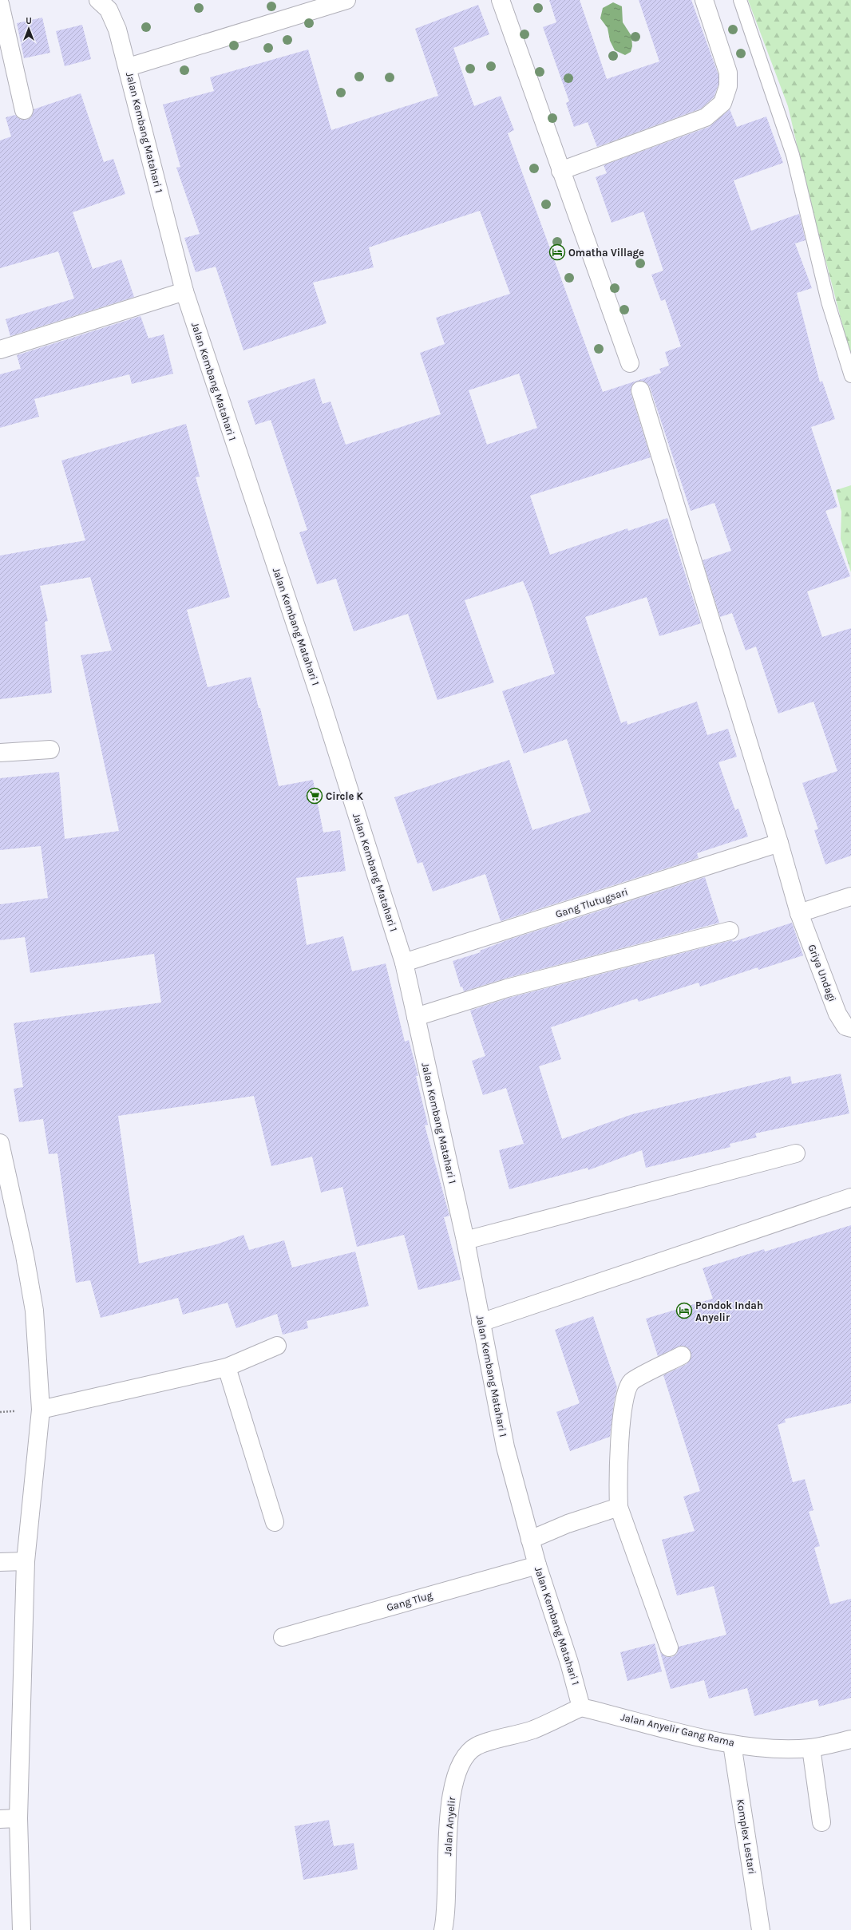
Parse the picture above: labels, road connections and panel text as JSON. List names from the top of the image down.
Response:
{
  "streets": {
    "street": [
      "Jalan Kembang Matahari 1",
      "Gang Tlutugsari",
      "Griya Undagi",
      "Gang Tlug",
      "Jalan Anyelir Gang Rama",
      "Jalan Anyelir",
      "Komplex Lestari"
    ]
  },
  "crossings": [
    ["Jalan Kembang Matahari 1", "Gang Tlutugsari"],
    ["Jalan Kembang Matahari 1", "Gang Tlug"],
    ["Jalan Kembang Matahari 1", "Jalan Anyelir Gang Rama"],
    ["Jalan Kembang Matahari 1", "Jalan Anyelir"],
    ["Gang Tlutugsari", "Griya Undagi"],
    ["Jalan Anyelir Gang Rama", "Jalan Anyelir"],
    ["Jalan Anyelir Gang Rama", "Komplex Lestari"]
  ],
  "places": {
    "hotel": ["Omatha Village", "Pondok Indah Anyelir"],
    "supermarket": ["Circle K"]
  },
  "north": "top"
}
